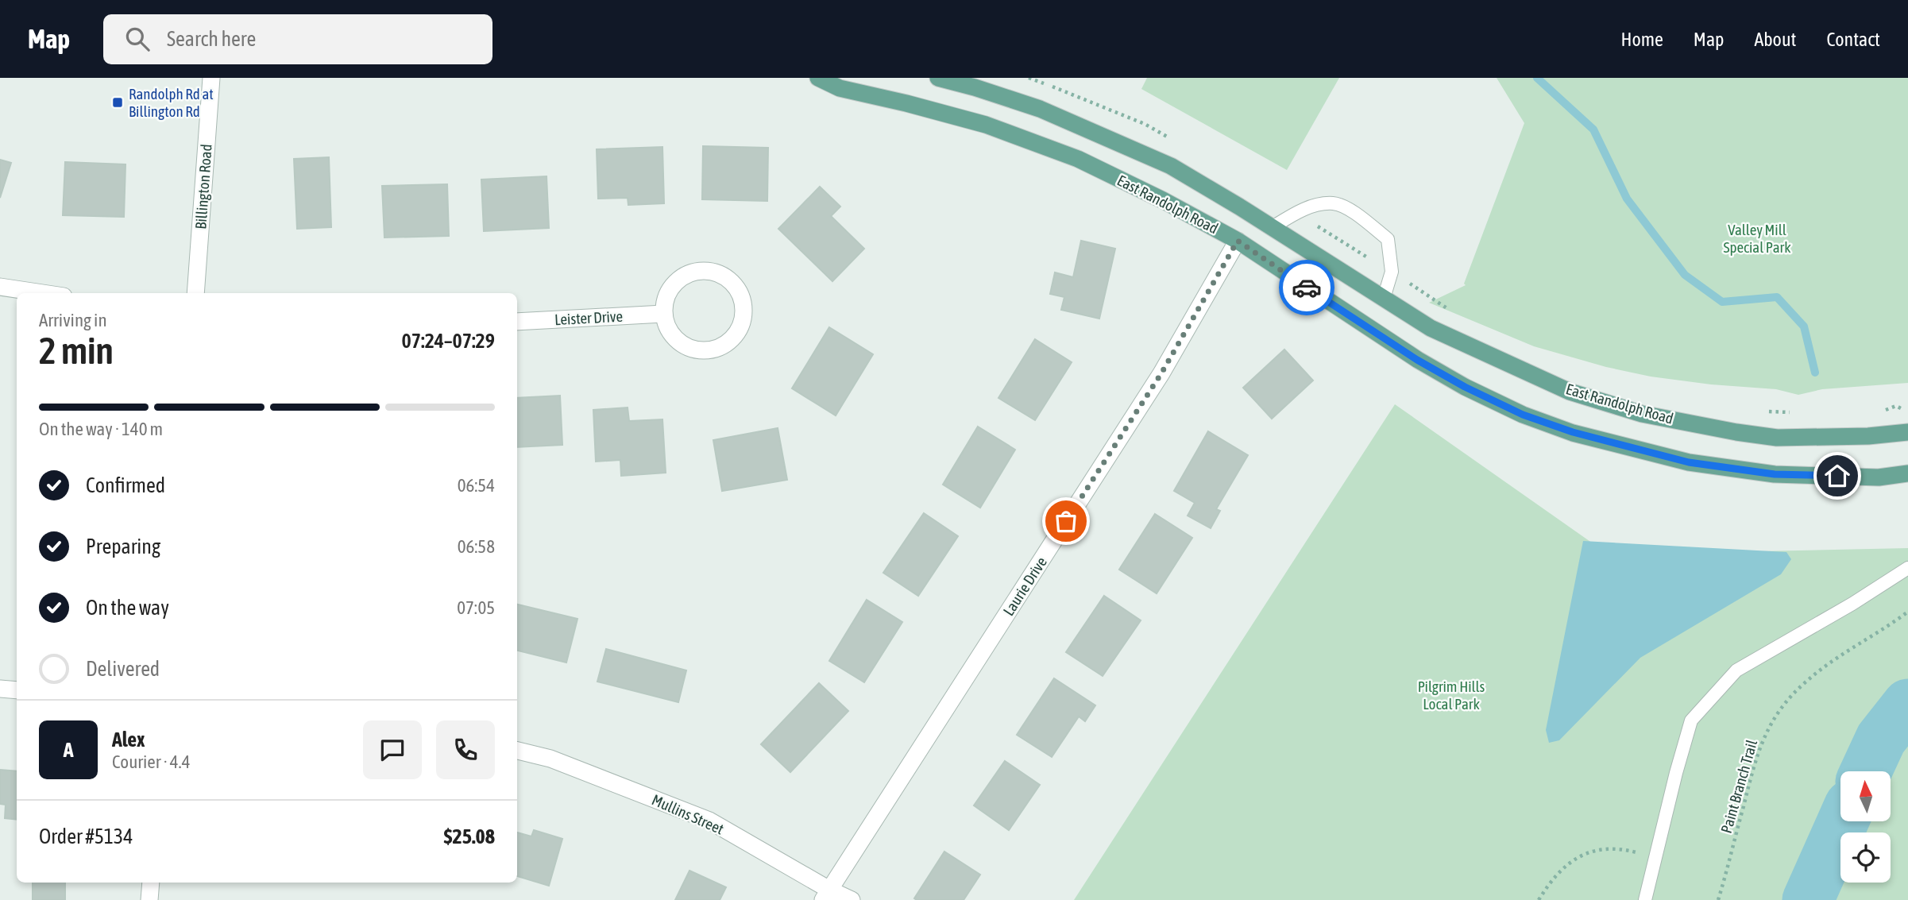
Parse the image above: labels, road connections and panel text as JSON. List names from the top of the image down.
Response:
{
  "streets": {
    "main road": ["East Randolph Road"],
    "street": [
      "Billington Road",
      "Leister Drive",
      "Laurie Drive",
      "Mullins Street"
    ],
    "path": ["Paint Branch Trail"]
  },
  "crossings": [
    ["East Randolph Road", "Laurie Drive"],
    ["Laurie Drive", "Mullins Street"]
  ],
  "parks": ["Valley Mill Special Park", "Pilgrim Hills Local Park"],
  "places": {
    "transit": ["Randolph Rd at Billington Rd"]
  },
  "north": "top",
  "page": {
    "header": "Map",
    "search": "Search here",
    "nav": [
      "Home",
      "Map",
      "About",
      "Contact"
    ],
    "heading": ["2 min", "Arriving in", "07:24–07:29"],
    "panel": [
      "Alex",
      "Courier · 4.4",
      "Order #5134",
      "$25.08"
    ],
    "bar": "On the way · 140 m",
    "list": [
      ["Confirmed", "06:54"],
      ["Preparing", "06:58"],
      ["On the way", "07:05"],
      "Delivered"
    ],
    "round": "A"
  }
}
